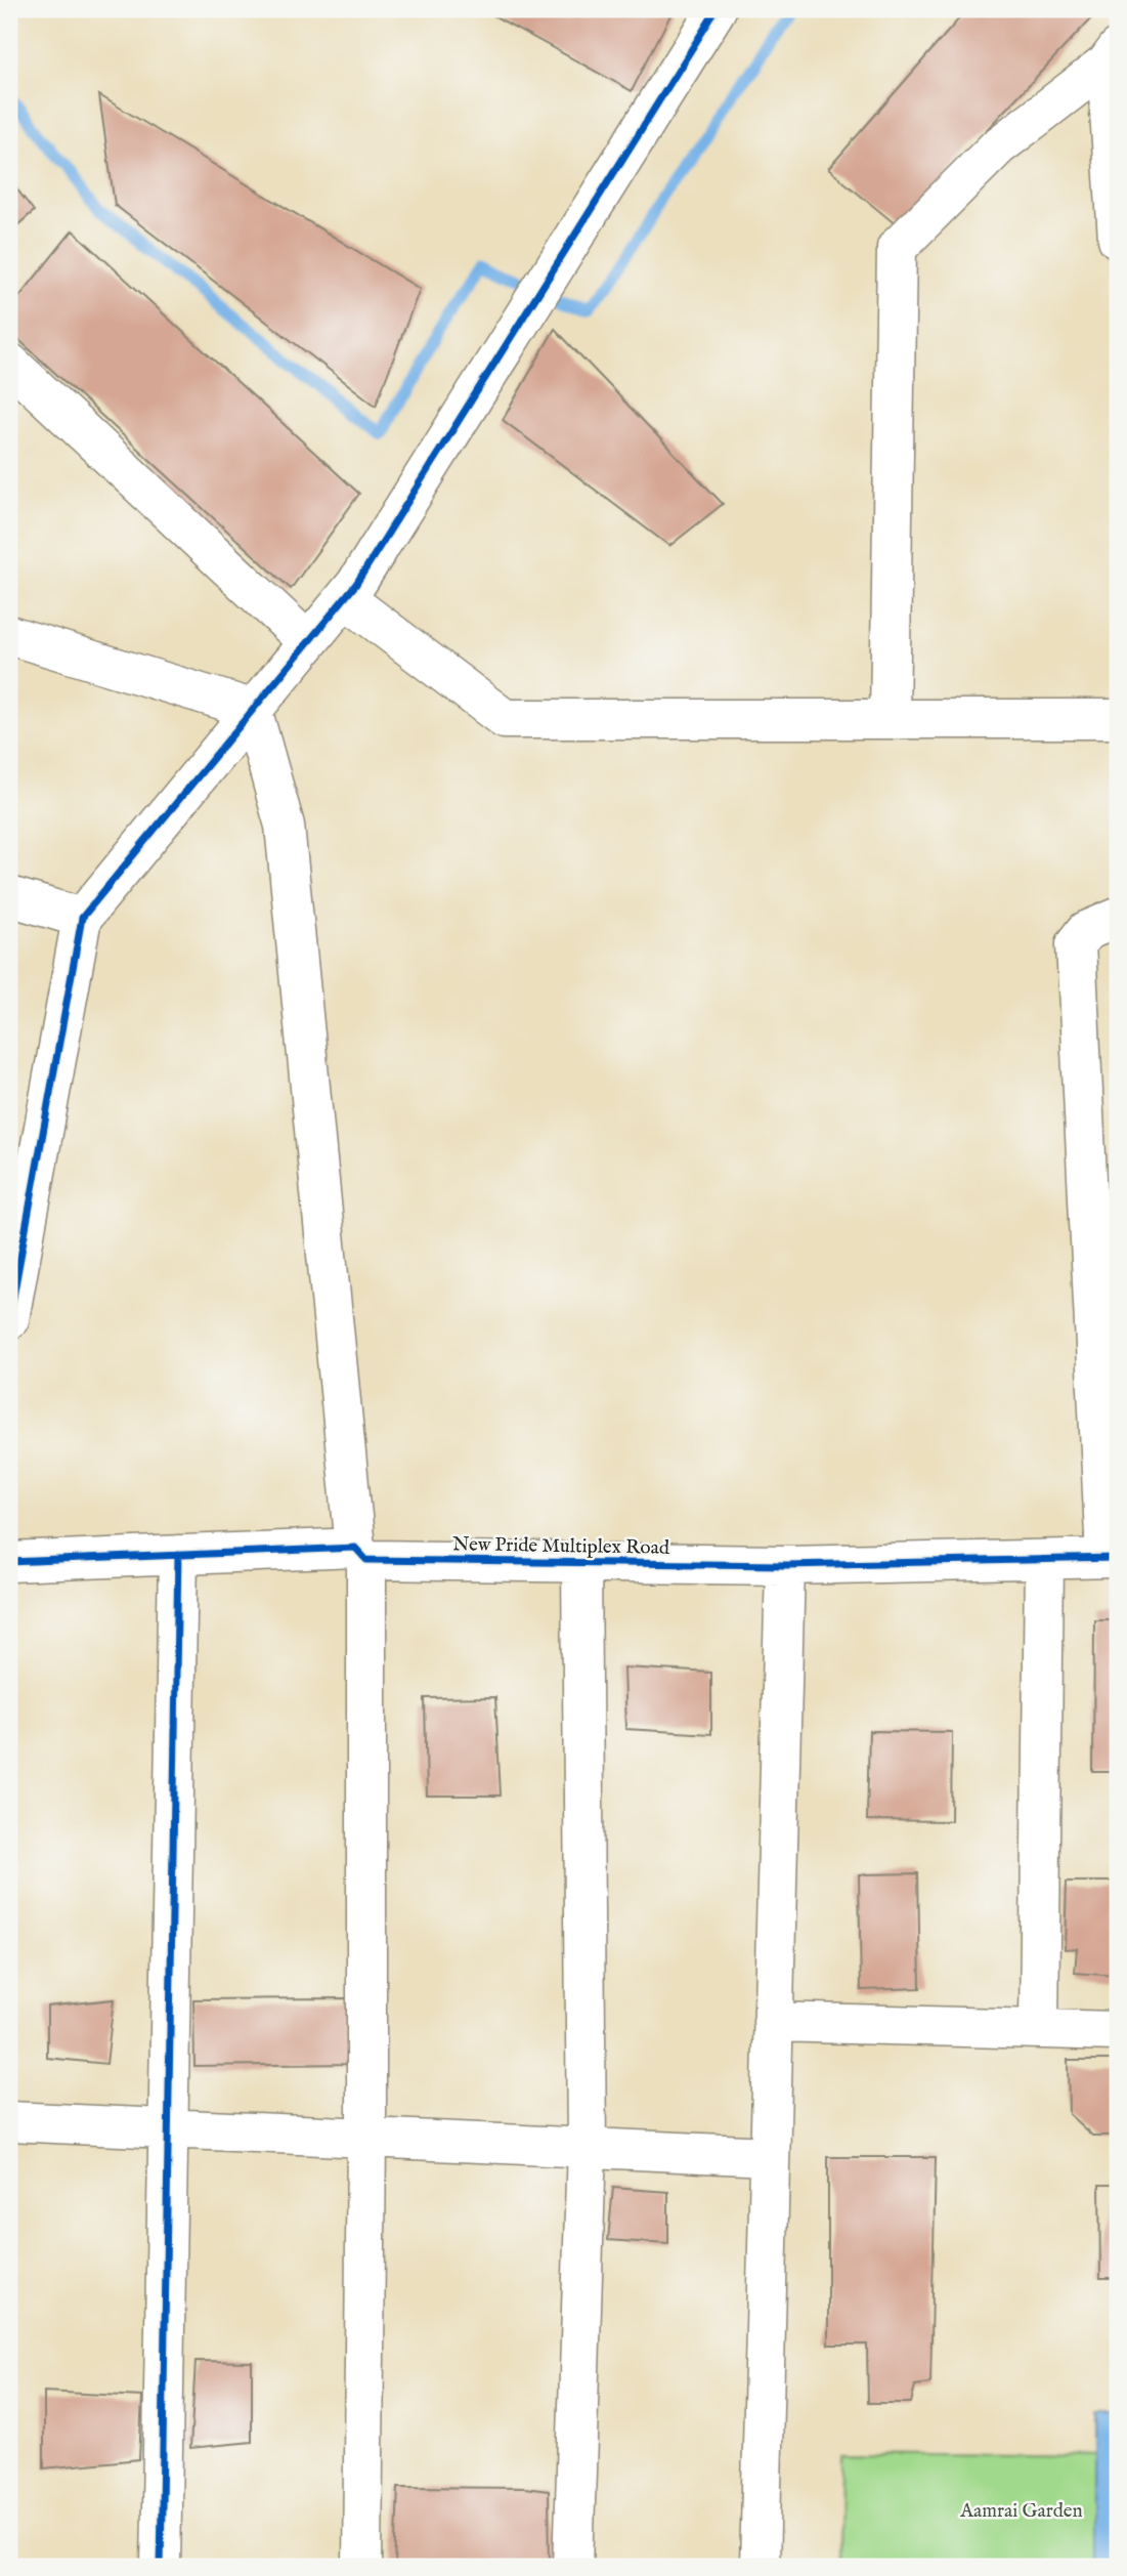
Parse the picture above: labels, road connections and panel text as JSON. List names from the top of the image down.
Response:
{
  "streets": {
    "street": ["New Pride Multiplex Road"]
  },
  "parks": ["Aamrai Garden"]
}
